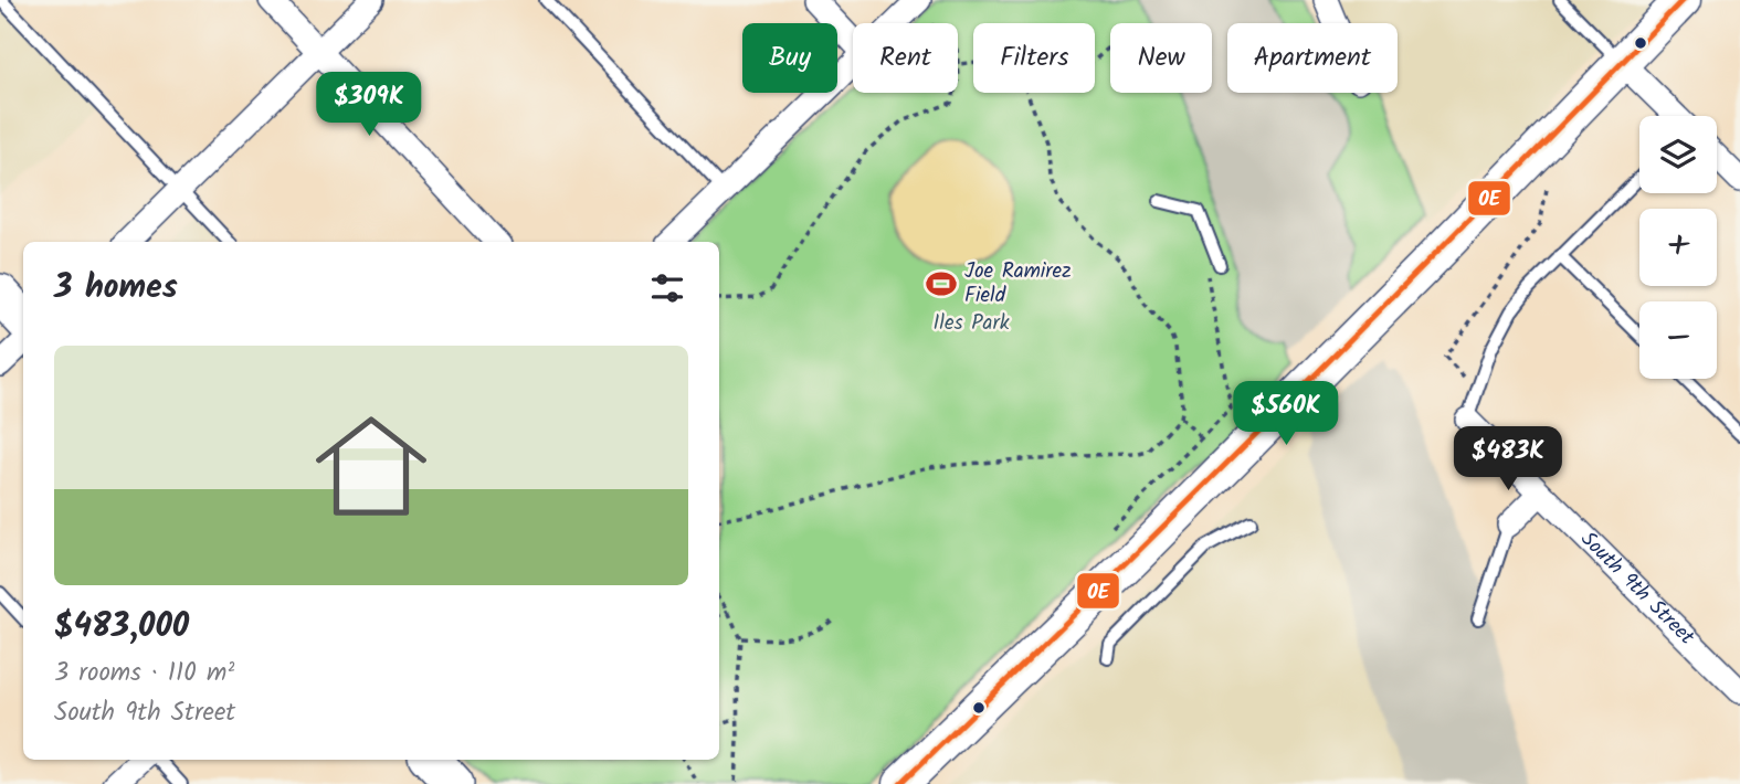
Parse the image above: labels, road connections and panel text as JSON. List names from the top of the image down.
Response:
{
  "streets": {
    "street": ["South 9th Street"]
  },
  "parks": ["Iles Park"],
  "places": {
    "sports": ["Joe Ramirez Field"]
  },
  "lines": ["transit line 0E"],
  "page": {
    "chip": [
      "Buy",
      "Rent",
      "Filters",
      "New",
      "Apartment"
    ],
    "price": ["$309K", "$560K", "$483K"],
    "map_buttons": ["+", "−"],
    "heading": "3 homes",
    "list": [
      {
        "name": "$483,000",
        "note": "3 rooms · 110 m² · South 9th Street"
      }
    ]
  }
}
